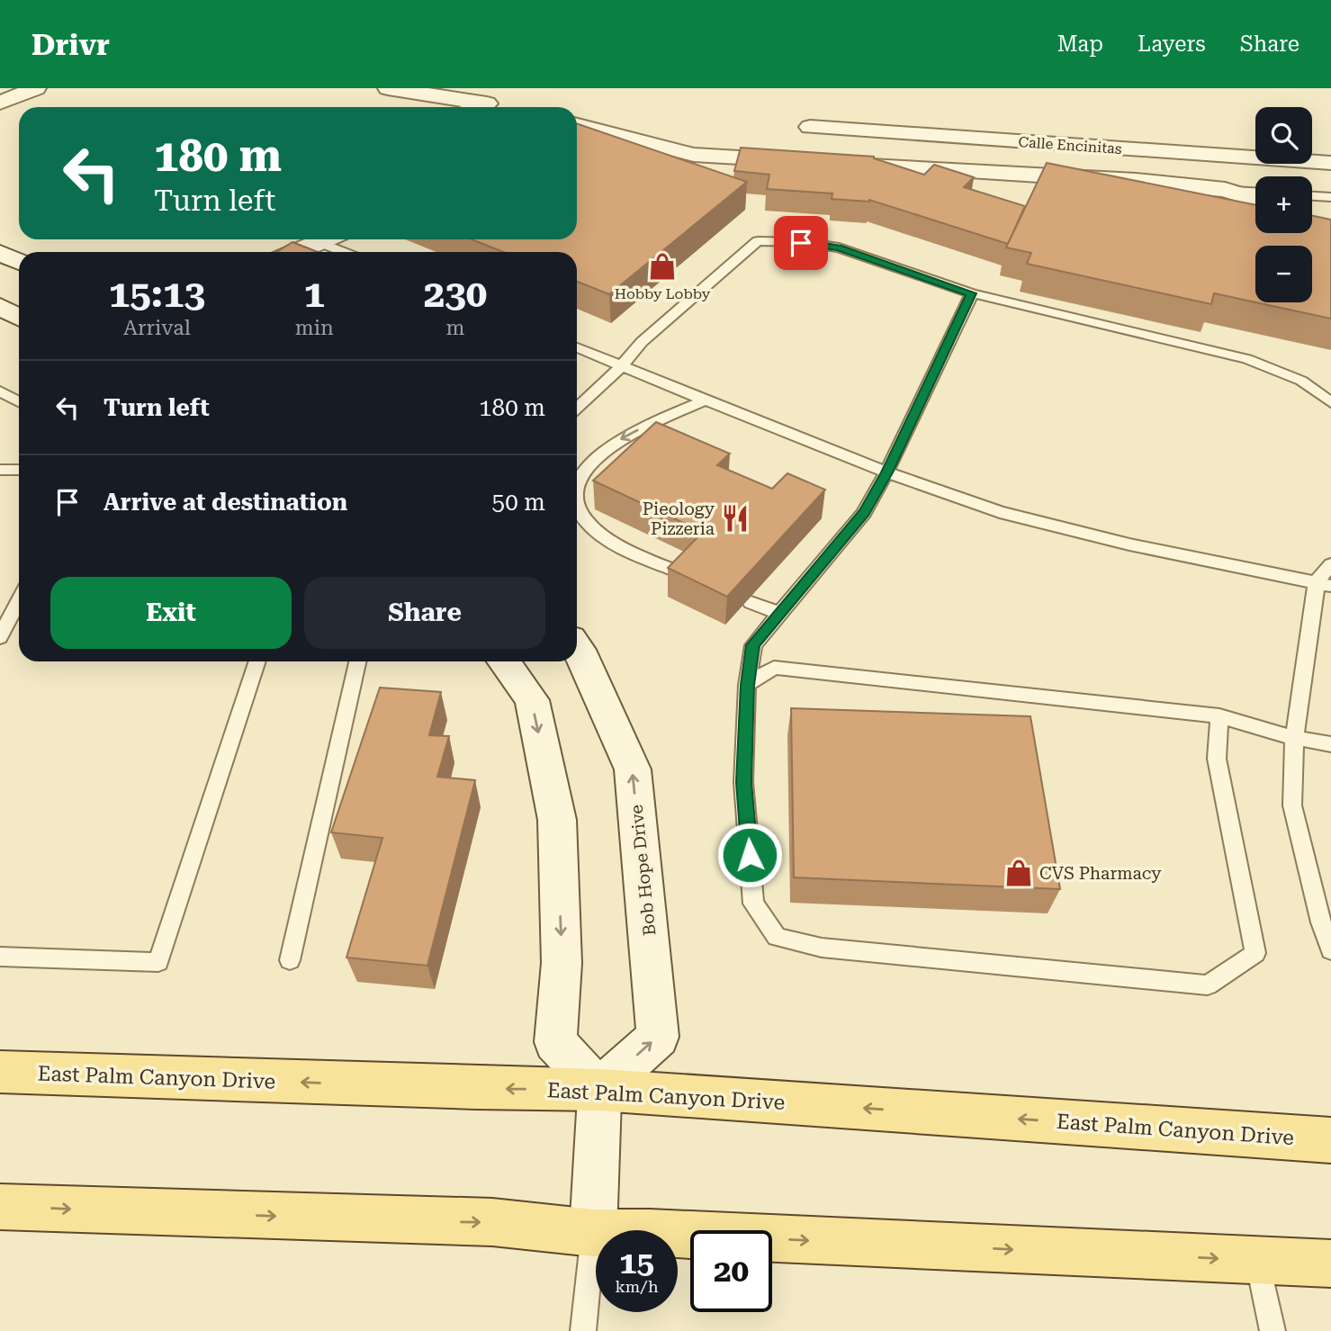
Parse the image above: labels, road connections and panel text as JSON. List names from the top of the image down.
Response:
{
  "streets": {
    "main road": ["East Palm Canyon Drive"],
    "street": ["Calle Encinitas", "Bob Hope Drive"]
  },
  "crossings": [
    ["Bob Hope Drive", "East Palm Canyon Drive"]
  ],
  "places": {
    "shop": ["Hobby Lobby", "CVS Pharmacy"],
    "restaurant": ["Pieology Pizzeria"]
  },
  "page": {
    "header": "Drivr",
    "nav": ["Map", "Layers", "Share"],
    "map_buttons": ["+", "−"],
    "turn": ["180 m", "Turn left"],
    "eta": [
      "15:13",
      "Arrival",
      "1",
      "min",
      "230",
      "m"
    ],
    "list": [
      {
        "name": "Turn left",
        "value": "180 m"
      },
      {
        "name": "Arrive at destination",
        "value": "50 m"
      }
    ],
    "buttons": ["Exit", "Share"],
    "speed": "15 km/h",
    "limit": "20"
  }
}
